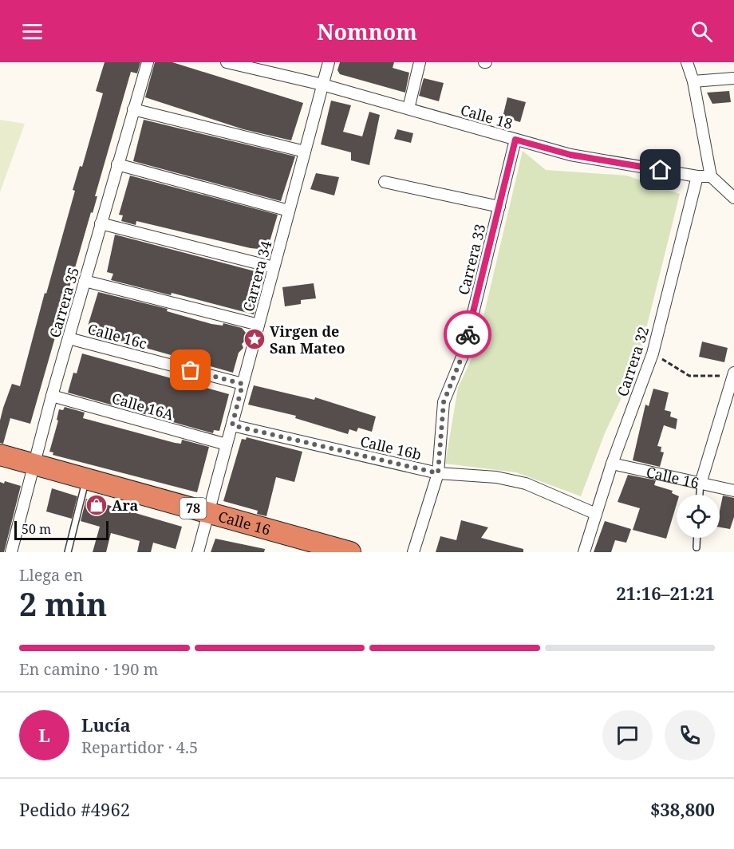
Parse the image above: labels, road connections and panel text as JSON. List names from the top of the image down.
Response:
{
  "streets": {
    "highway": ["Calle 16", "78"],
    "street": [
      "Calle 18",
      "Carrera 33",
      "Carrera 34",
      "Carrera 35",
      "Calle 16c",
      "Carrera 32",
      "Calle 16A",
      "Calle 16b"
    ]
  },
  "crossings": [
    ["Calle 18", "Carrera 33"],
    ["Calle 18", "Carrera 34"],
    ["Calle 18", "Carrera 32"],
    ["Carrera 33", "Calle 16b"],
    ["Carrera 34", "Calle 16c"],
    ["Carrera 34", "Calle 16A"],
    ["Carrera 34", "Calle 16b"],
    ["Carrera 34", "Calle 16"],
    ["Carrera 35", "Calle 16c"],
    ["Carrera 35", "Calle 16A"],
    ["Carrera 35", "Calle 16"],
    ["Carrera 32", "Calle 16b"],
    ["Carrera 32", "Calle 16"]
  ],
  "places": {
    "place": ["Virgen de San Mateo"],
    "shop": ["Ara"]
  },
  "scale_bar": "50 m",
  "page": {
    "header": "Nomnom",
    "scale": "50 m",
    "heading": ["2 min", "Llega en", "21:16–21:21"],
    "panel": [
      "Lucía",
      "Repartidor · 4.5",
      "Pedido #4962",
      "$38,800"
    ],
    "bar": "En camino · 190 m",
    "round": "L"
  }
}
